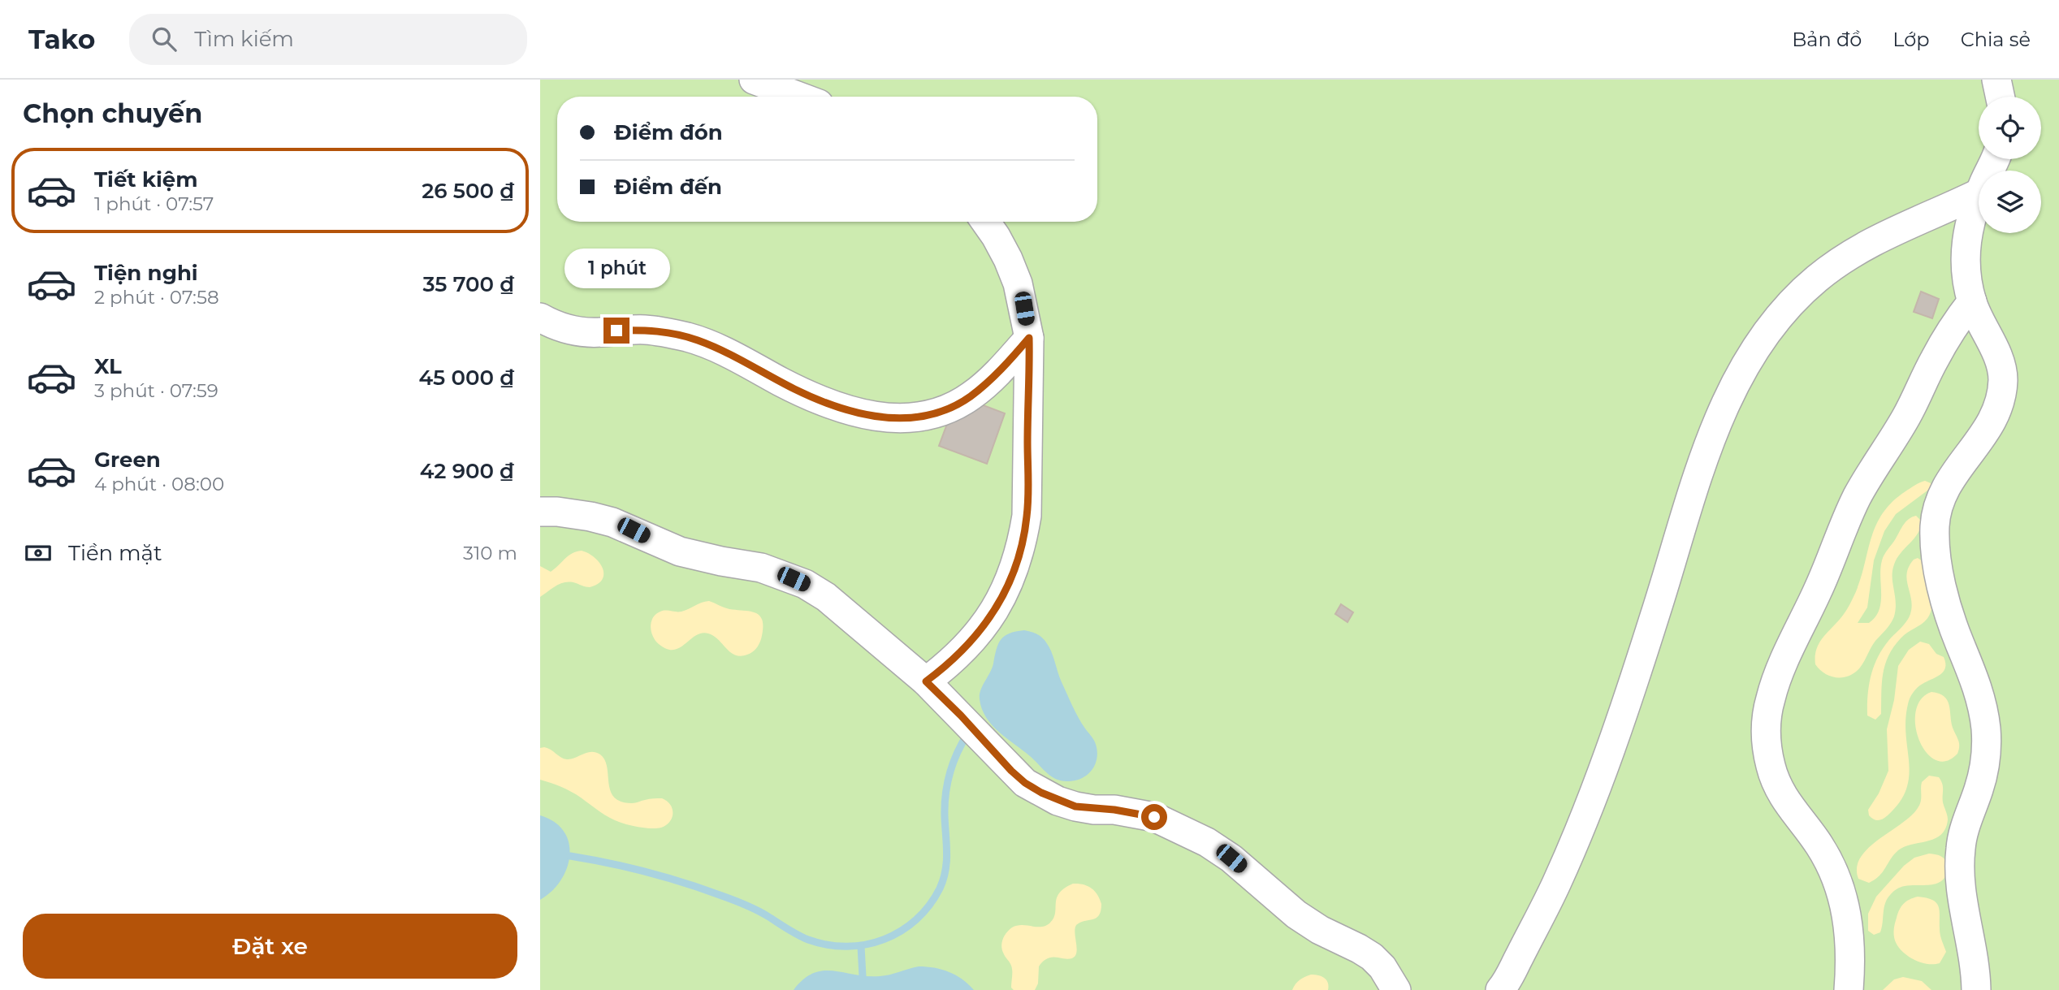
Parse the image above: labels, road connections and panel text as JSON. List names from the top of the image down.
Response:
{
  "page": {
    "header": "Tako",
    "search": "Tìm kiếm",
    "nav": ["Bản đồ", "Lớp", "Chia sẻ"],
    "heading": "Chọn chuyến",
    "banner": ["Điểm đón", "Điểm đến"],
    "list": [
      {
        "name": "Tiết kiệm",
        "note": "1 phút · 07:57",
        "value": "26 500 ₫"
      },
      {
        "name": "Tiện nghi",
        "note": "2 phút · 07:58",
        "value": "35 700 ₫"
      },
      {
        "name": "XL",
        "note": "3 phút · 07:59",
        "value": "45 000 ₫"
      },
      {
        "name": "Green",
        "note": "4 phút · 08:00",
        "value": "42 900 ₫"
      }
    ],
    "bubble": "1 phút",
    "pay": ["Tiền mặt", "310 m"],
    "buttons": "Đặt xe"
  }
}
